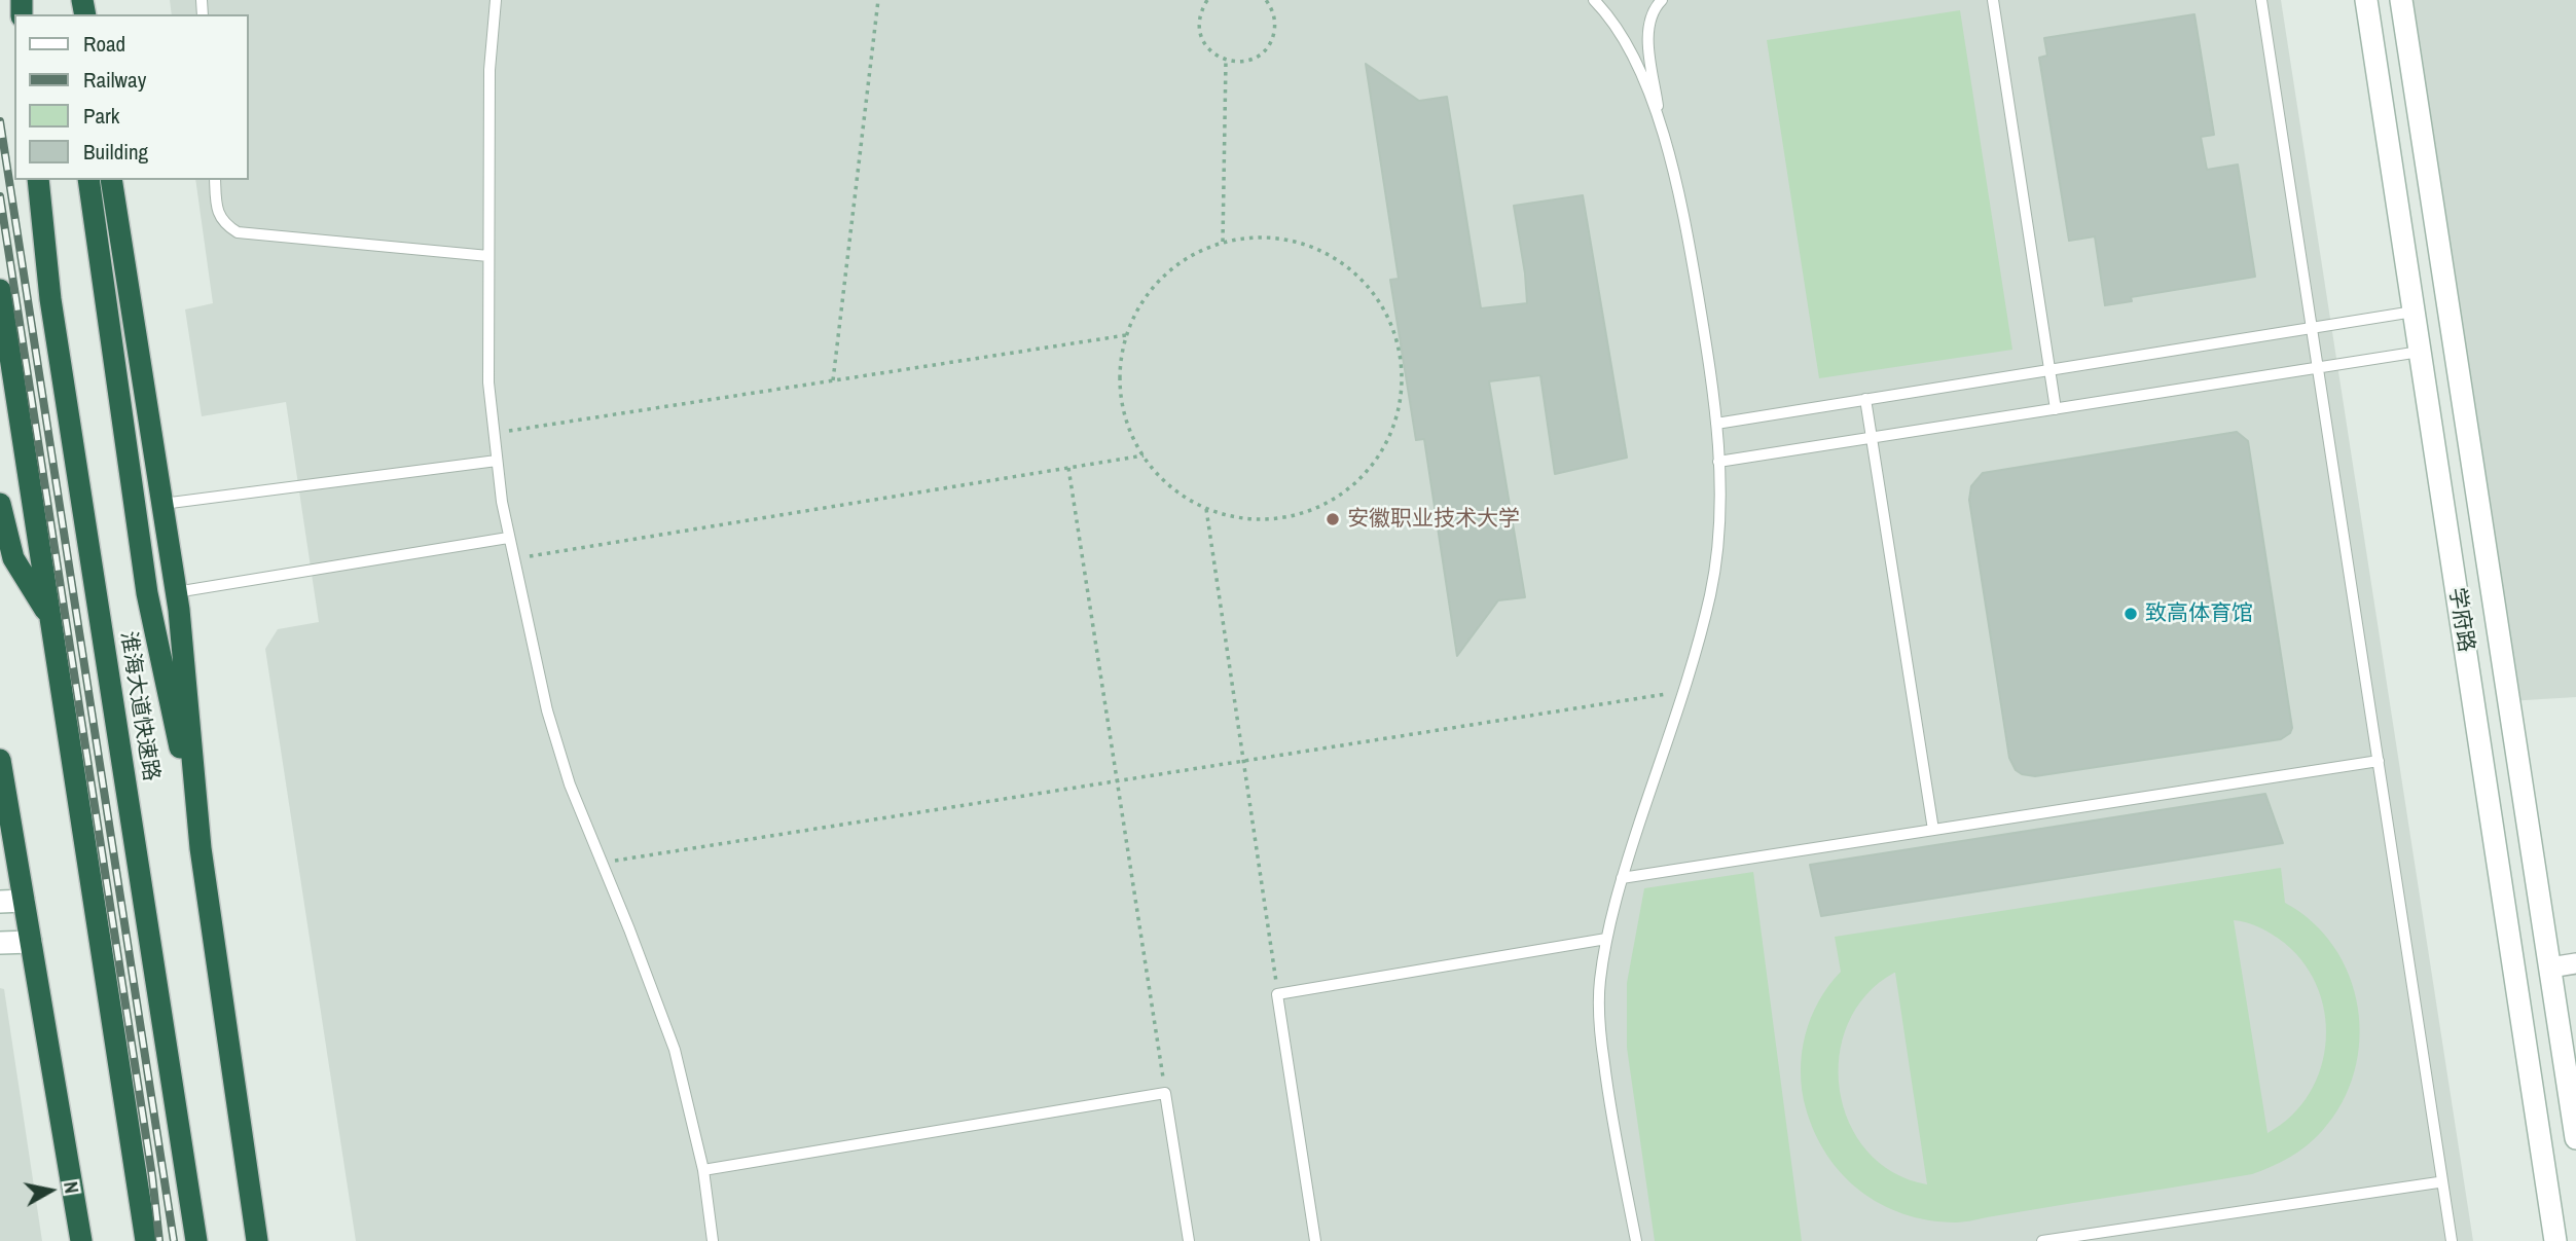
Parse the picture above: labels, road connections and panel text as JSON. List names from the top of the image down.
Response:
{
  "streets": {
    "highway": ["淮海大道快速路"],
    "main road": ["学府路"]
  },
  "places": ["安徽职业技术大学", "致高体育馆"],
  "legend": [
    "Road",
    "Railway",
    "Park",
    "Building"
  ],
  "north": "right"
}
